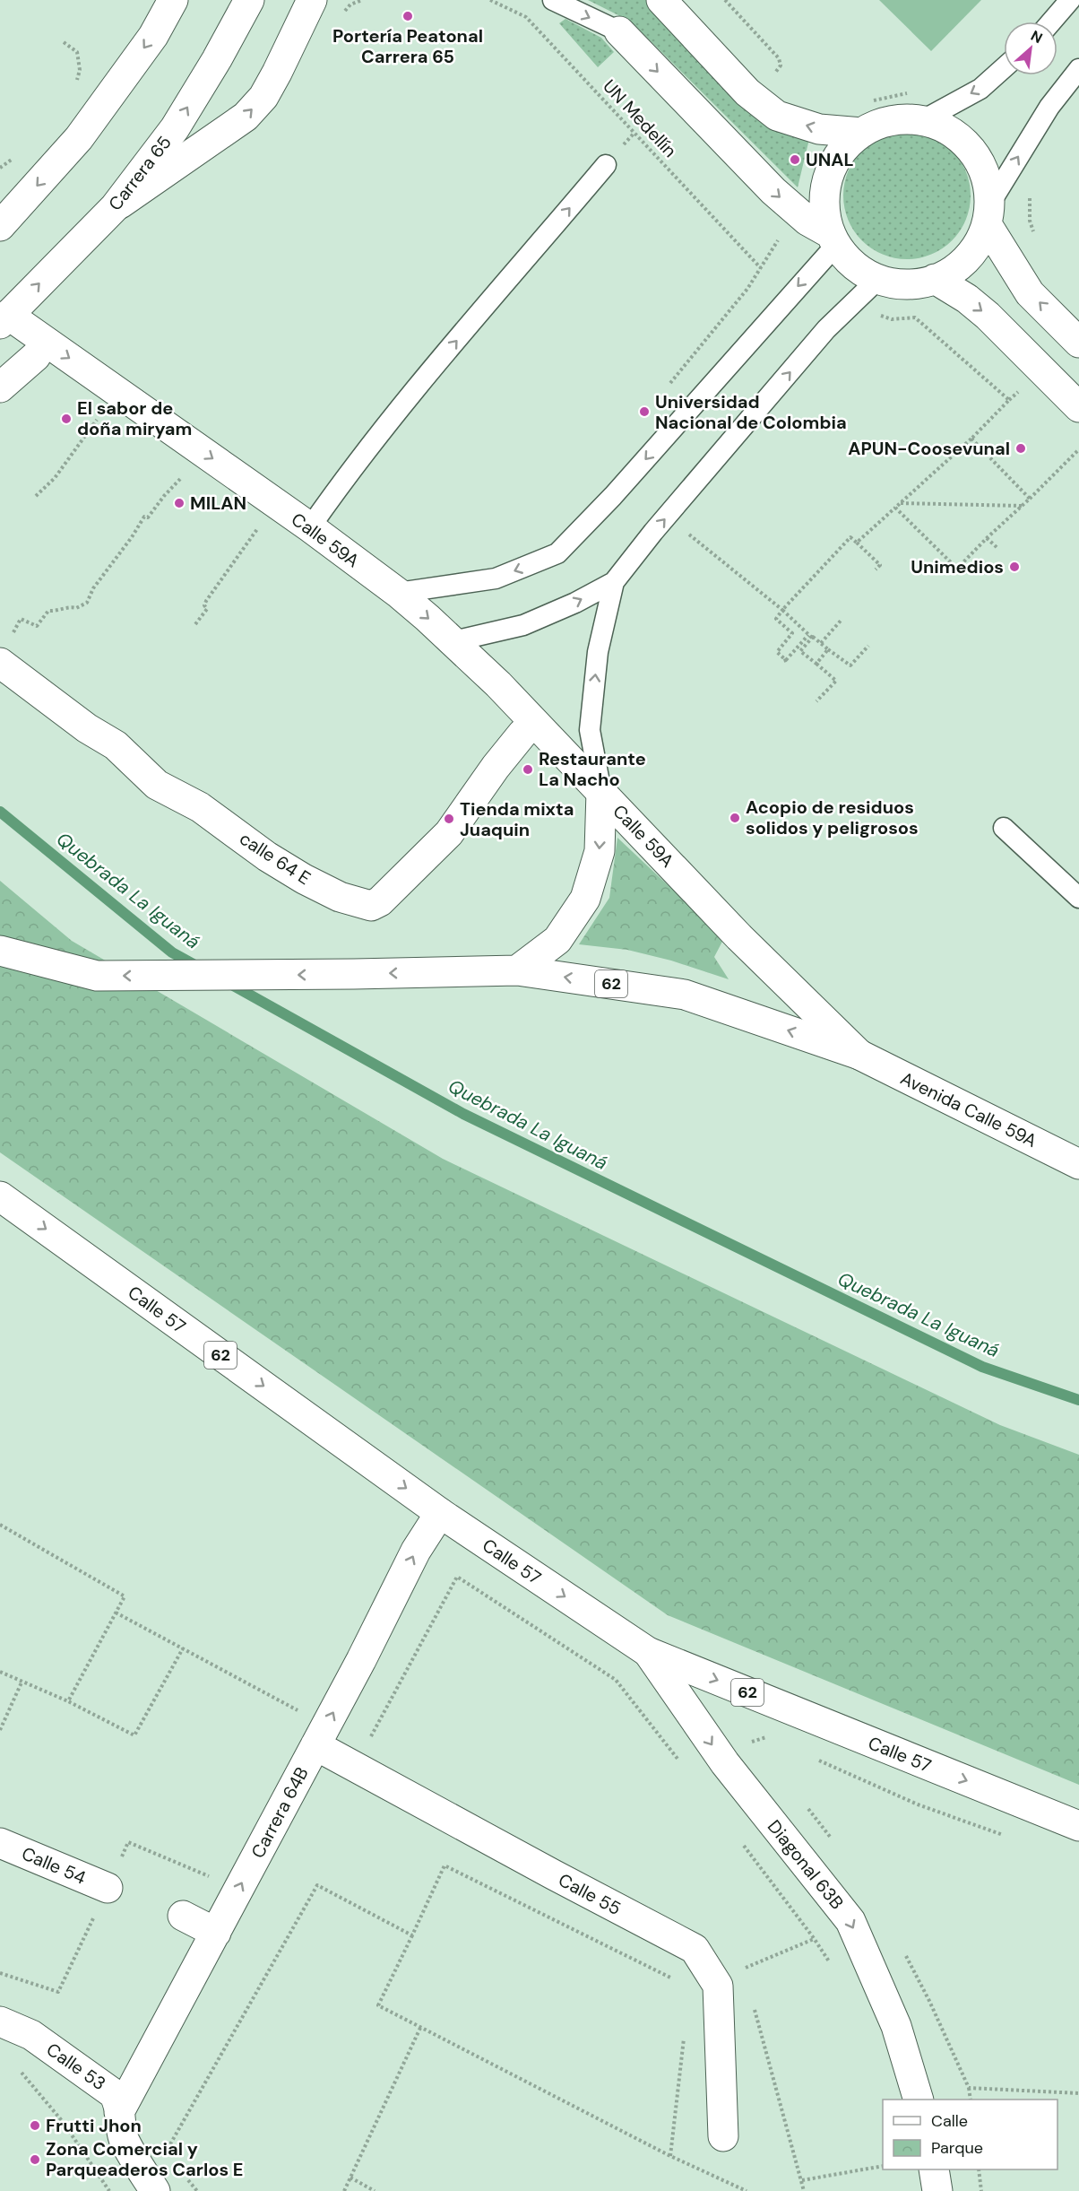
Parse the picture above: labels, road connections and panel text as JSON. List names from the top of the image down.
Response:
{
  "streets": {
    "main road": [
      "Carrera 65",
      "Calle 59A",
      "calle 64 E",
      "62",
      "Avenida Calle 59A",
      "Calle 57",
      "Carrera 64B",
      "Diagonal 63B",
      "Calle 54",
      "Calle 55",
      "Calle 53"
    ],
    "path": ["UN Medellín"]
  },
  "crossings": [
    ["Carrera 65", "Calle 59A"],
    ["Calle 59A", "62"],
    ["Calle 59A", "Avenida Calle 59A"],
    ["62", "Avenida Calle 59A"],
    ["Calle 57", "Carrera 64B"],
    ["Calle 57", "Diagonal 63B"],
    ["Carrera 64B", "Calle 55"],
    ["Carrera 64B", "Calle 53"]
  ],
  "one_way": [
    "Calle 59A",
    "Calle 57",
    "Carrera 64B",
    "Diagonal 63B"
  ],
  "water": ["Quebrada La Iguaná"],
  "places": [
    "Portería Peatonal Carrera 65",
    "UNAL",
    "Universidad Nacional de Colombia",
    "El sabor de doña miryam",
    "APUN-Coosevunal",
    "MILAN",
    "Unimedios",
    "Restaurante La Nacho",
    "Acopio de residuos solidos y peligrosos",
    "Tienda mixta Juaquin",
    "Frutti Jhon",
    "Zona Comercial y Parqueaderos Carlos E"
  ],
  "legend": ["Calle", "Parque"],
  "north": "top right"
}
